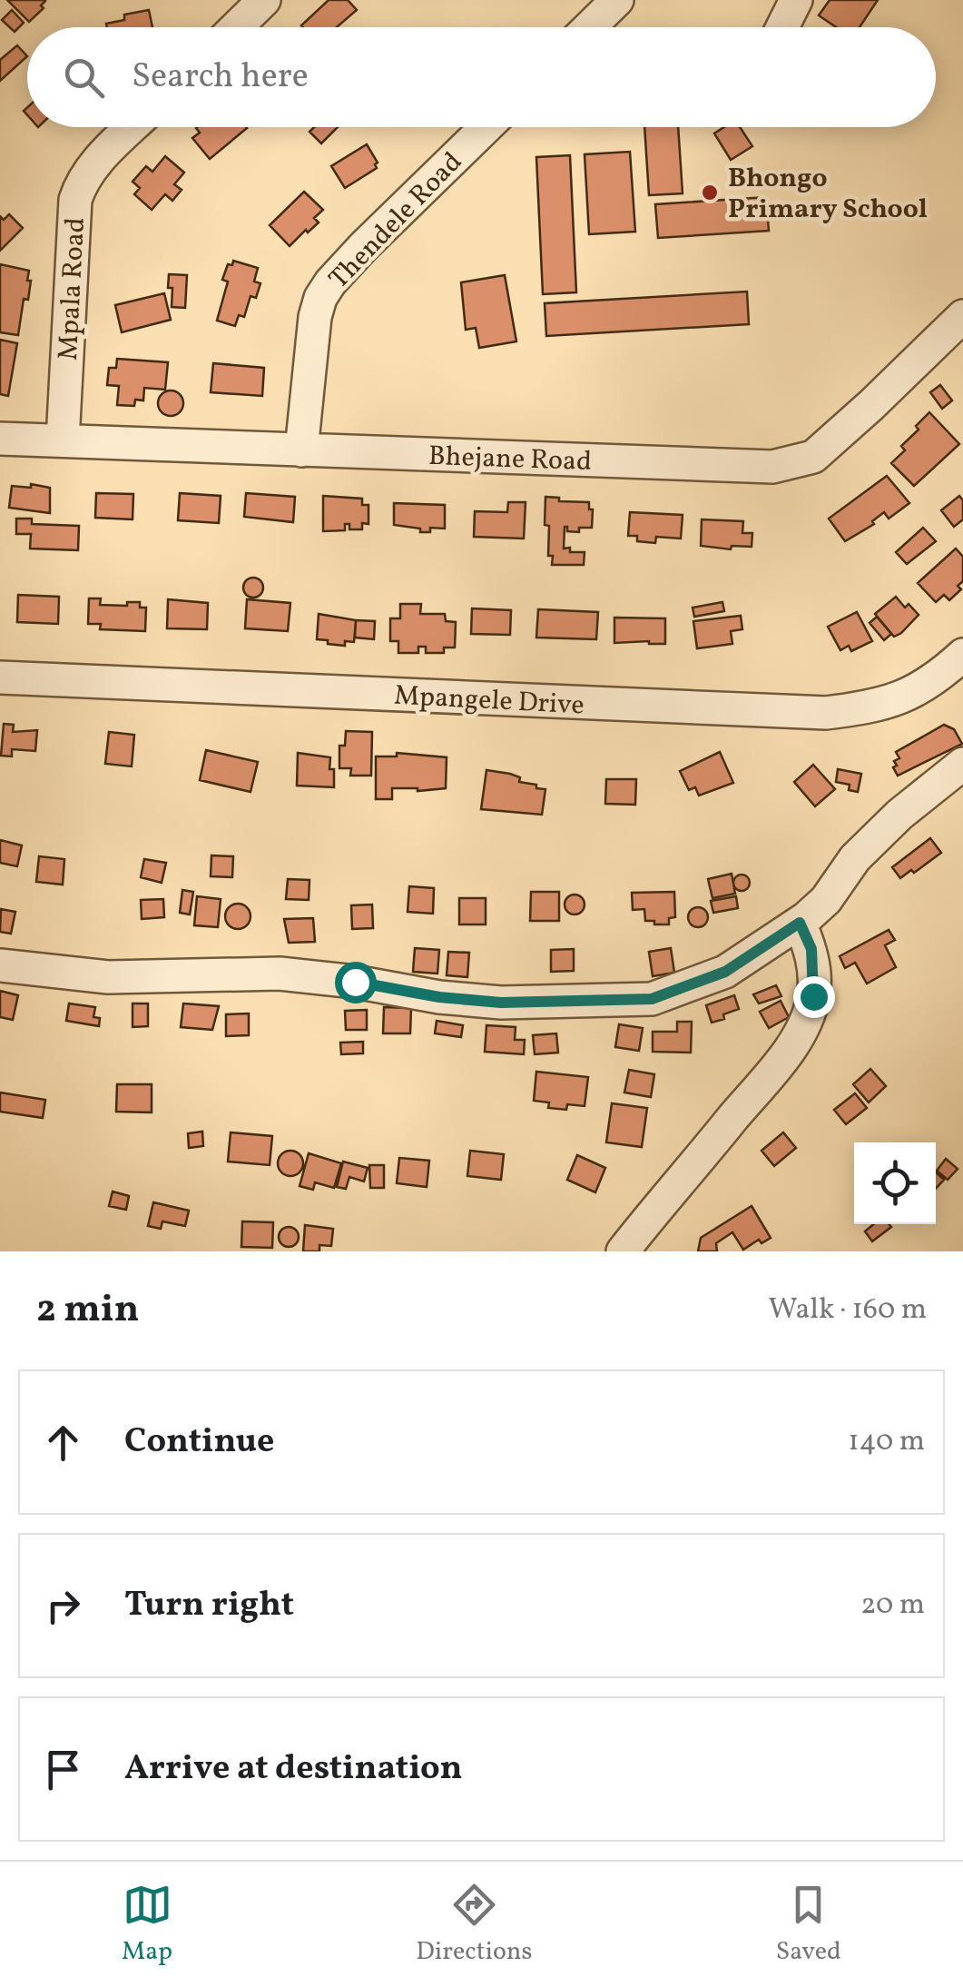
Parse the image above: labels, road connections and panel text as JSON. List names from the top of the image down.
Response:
{
  "streets": {
    "street": [
      "Thendele Road",
      "Mpala Road",
      "Bhejane Road",
      "Mpangele Drive"
    ]
  },
  "crossings": [
    ["Thendele Road", "Bhejane Road"],
    ["Mpala Road", "Bhejane Road"]
  ],
  "places": ["Bhongo Primary School"],
  "page": {
    "search": "Search here",
    "heading": ["2 min", "Walk · 160 m"],
    "list": [
      ["Continue", "140 m"],
      ["Turn right", "20 m"],
      "Arrive at destination"
    ],
    "nav": ["Map", "Directions", "Saved"]
  }
}
